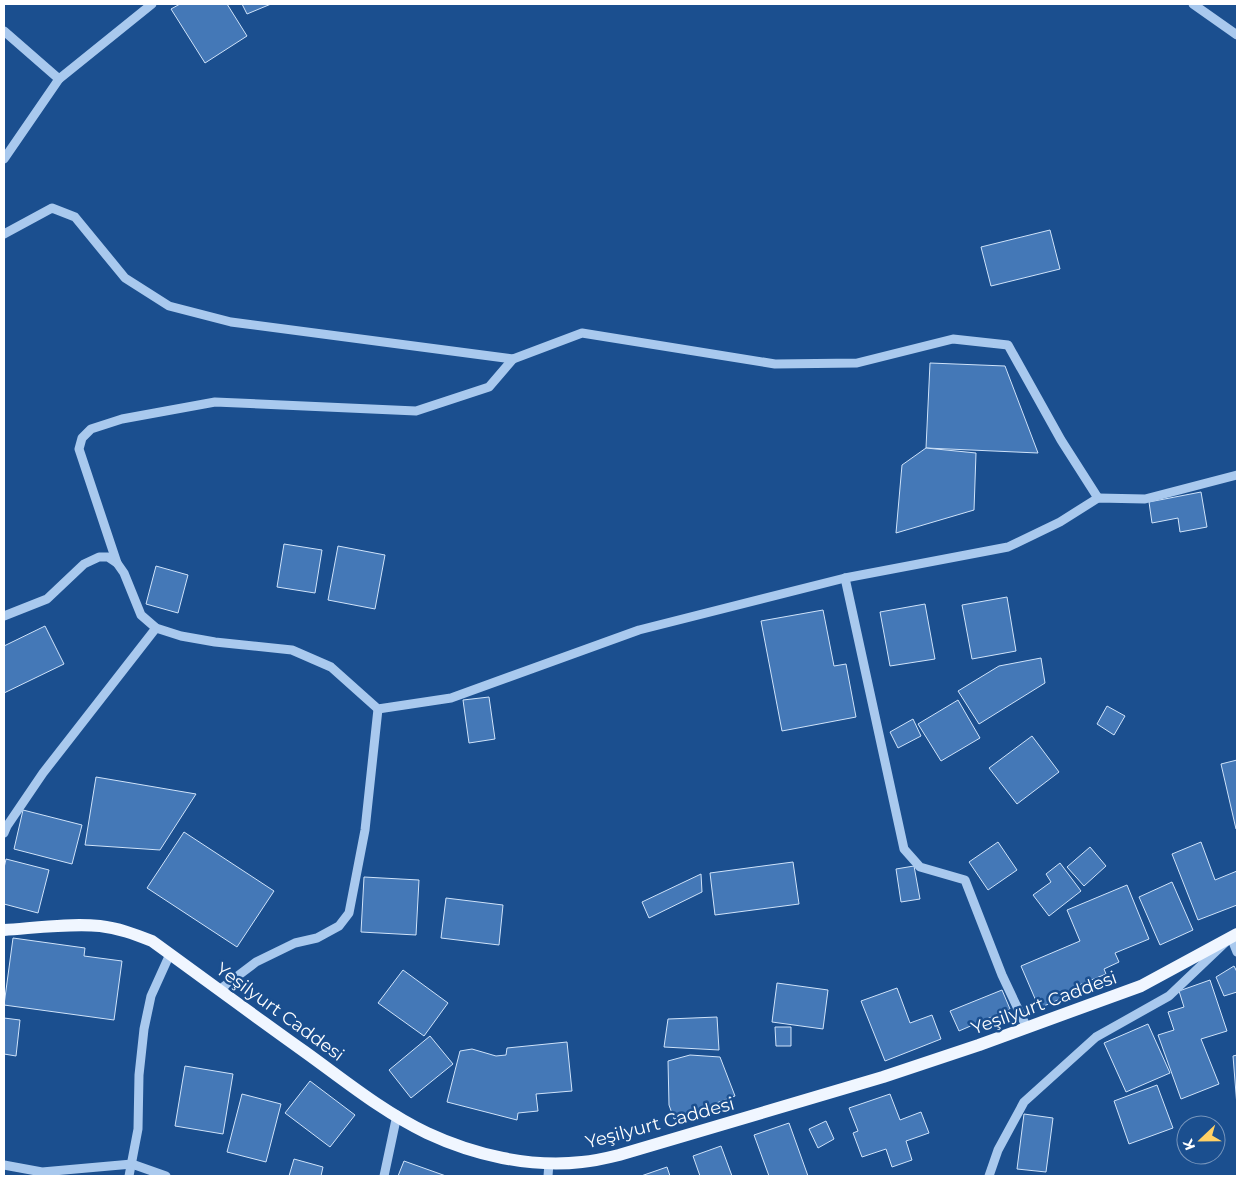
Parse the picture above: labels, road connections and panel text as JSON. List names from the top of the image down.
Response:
{
  "streets": {
    "main road": ["Yeşilyurt Caddesi"]
  },
  "north": "left"
}
